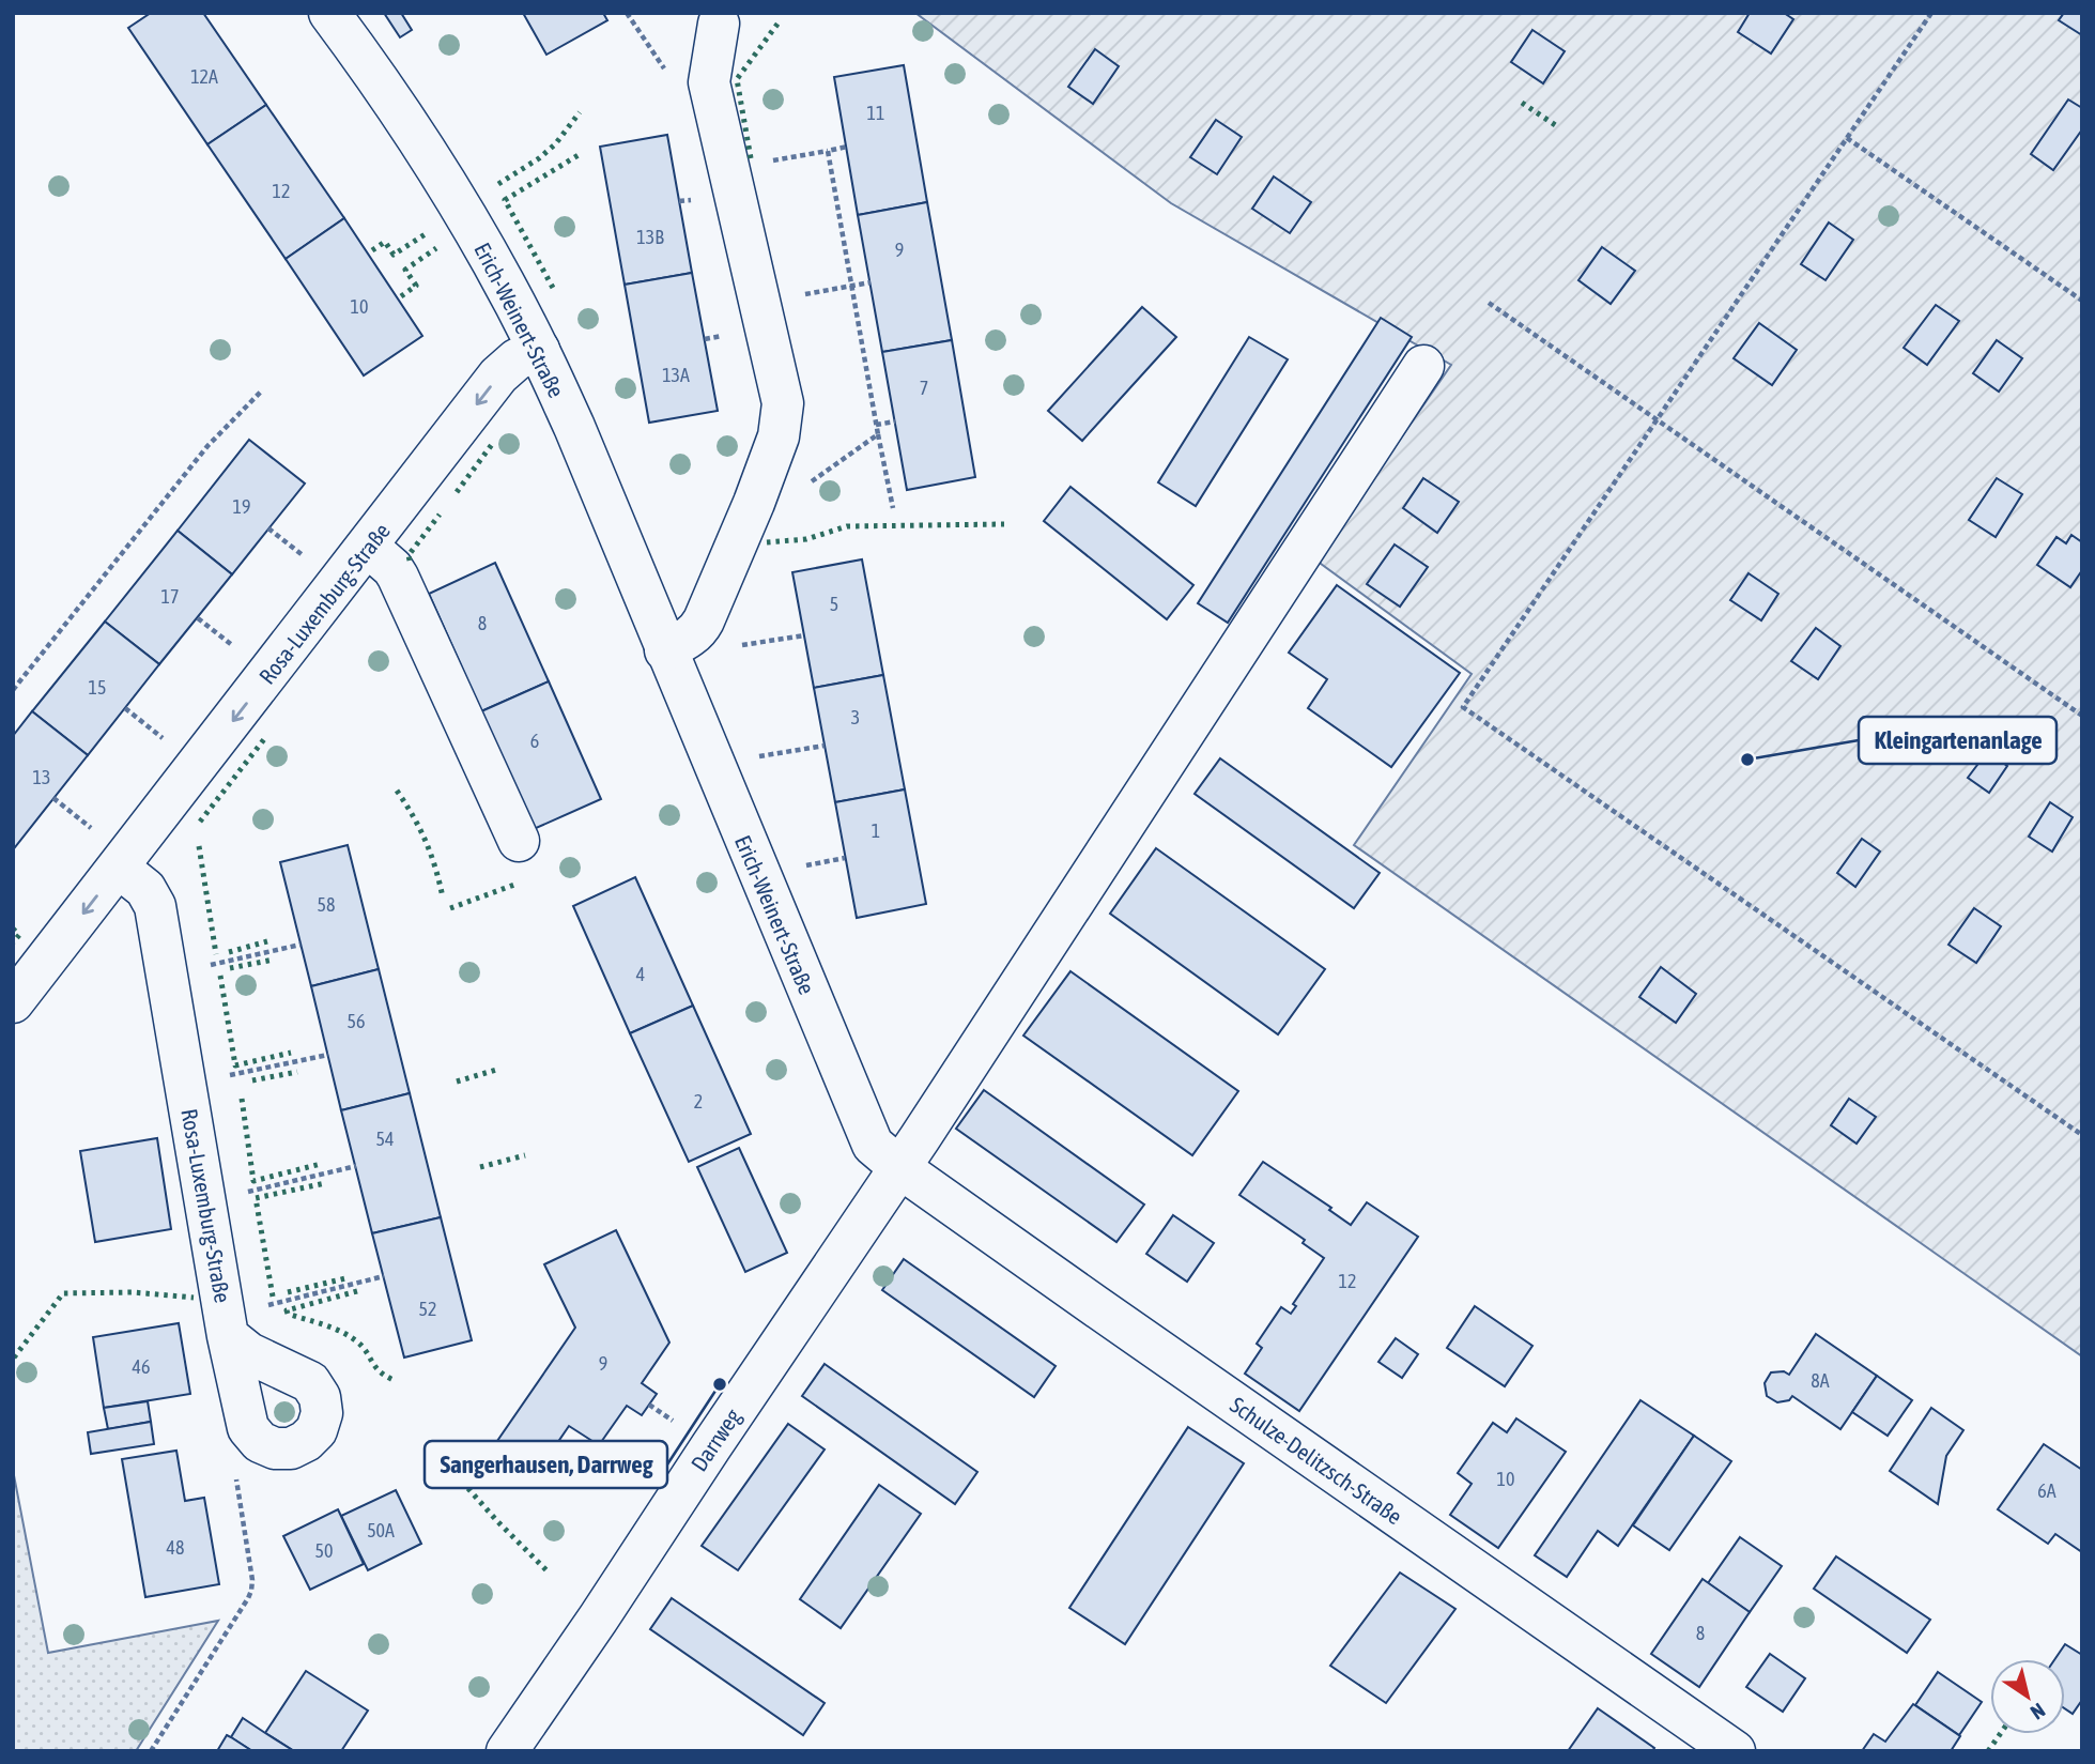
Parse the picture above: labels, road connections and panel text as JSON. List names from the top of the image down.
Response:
{
  "streets": {
    "street": [
      "Erich-Weinert-Straße",
      "Rosa-Luxemburg-Straße",
      "Darrweg",
      "Schulze-Delitzsch-Straße"
    ]
  },
  "crossings": [
    ["Erich-Weinert-Straße", "Rosa-Luxemburg-Straße"],
    ["Erich-Weinert-Straße", "Darrweg"],
    ["Erich-Weinert-Straße", "Schulze-Delitzsch-Straße"],
    ["Darrweg", "Schulze-Delitzsch-Straße"]
  ],
  "one_way": ["Rosa-Luxemburg-Straße"],
  "places": ["Kleingartenanlage", "Sangerhausen, Darrweg"],
  "house_numbers": [
    "12A",
    "11",
    "12",
    "13B",
    "9",
    "10",
    "13A",
    "7",
    "19",
    "17",
    "5",
    "8",
    "15",
    "3",
    "6",
    "13",
    "1",
    "58",
    "4",
    "56",
    "2",
    "54",
    "12",
    "52",
    "9",
    "46",
    "8A",
    "10",
    "6A",
    "50A",
    "48",
    "50",
    "8"
  ],
  "north": "bottom right"
}
